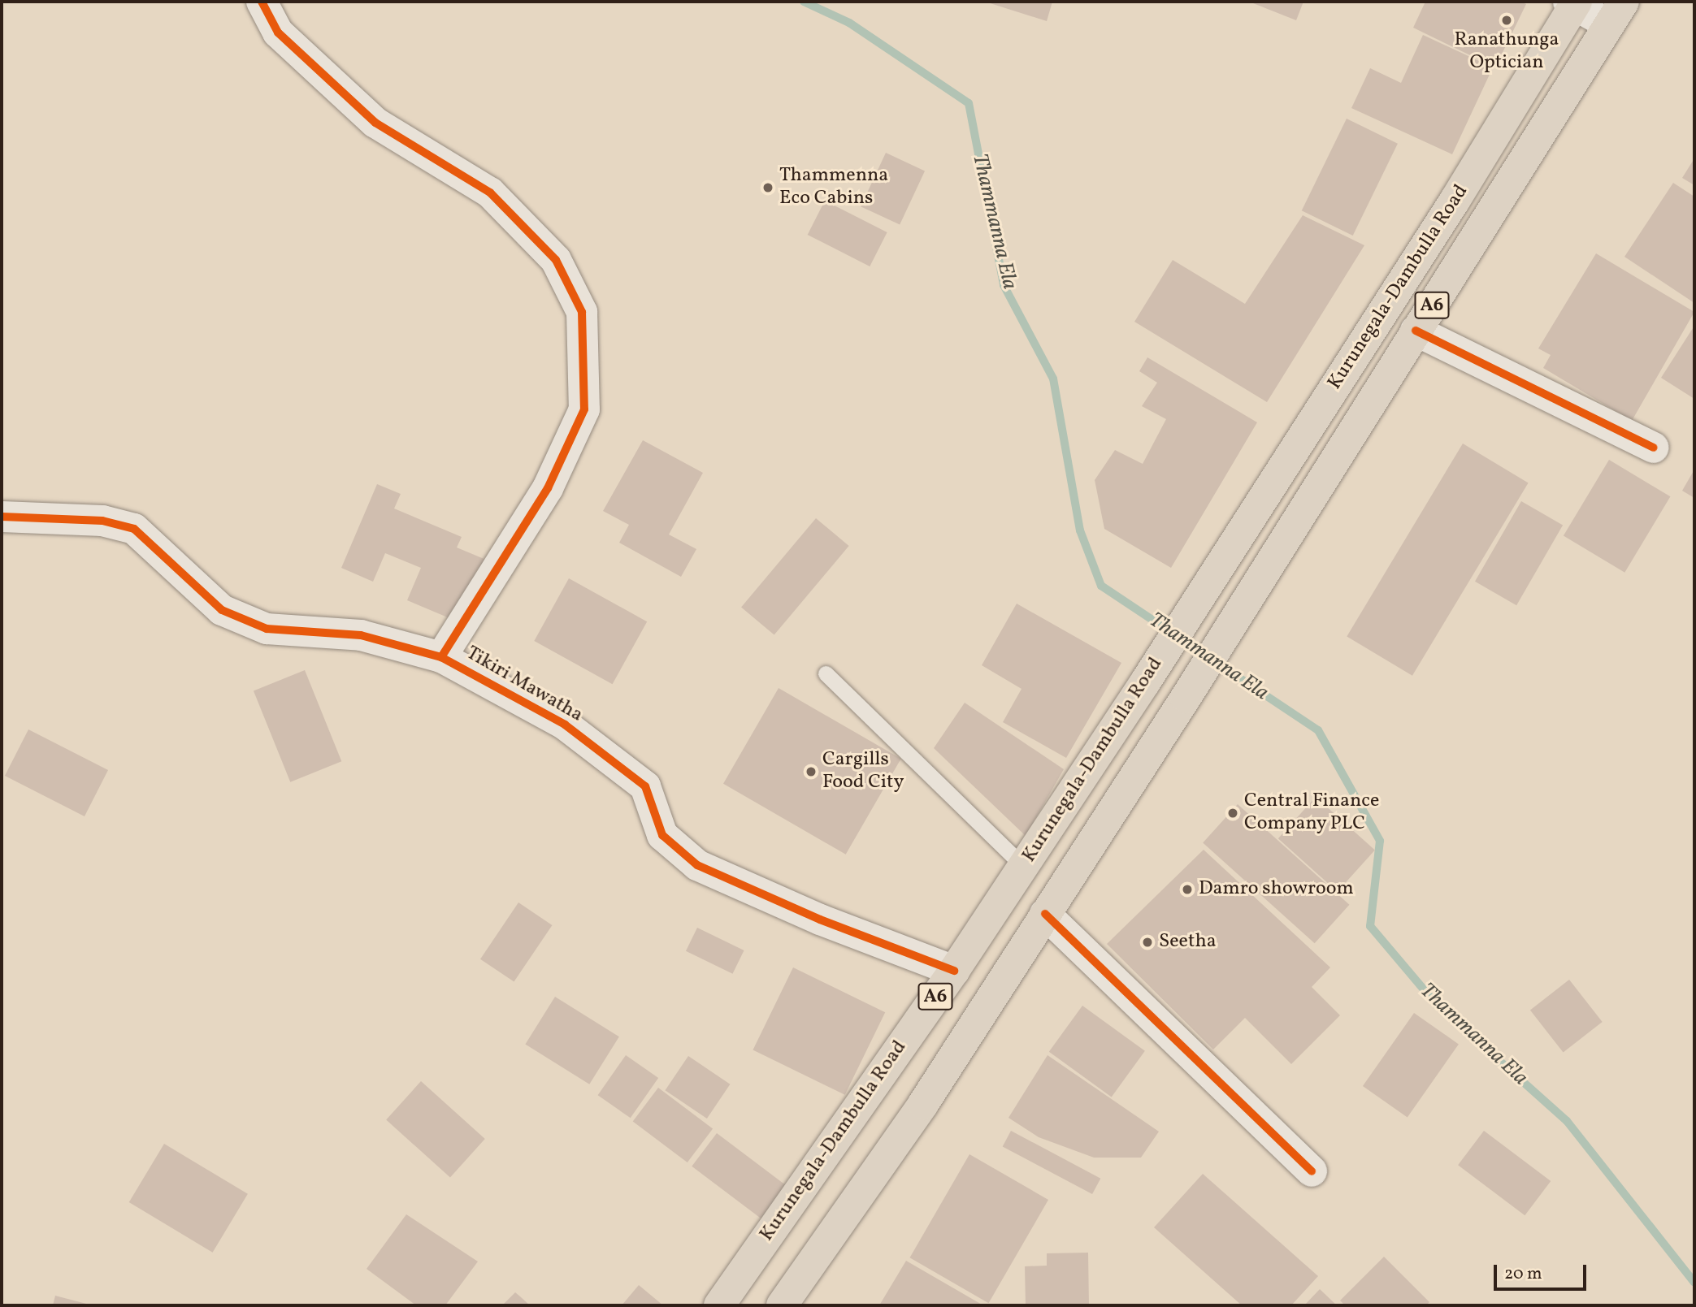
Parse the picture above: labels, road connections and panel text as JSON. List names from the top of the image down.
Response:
{
  "streets": {
    "highway": ["Kurunegala-Dambulla Road", "A6"],
    "street": ["Tikiri Mawatha"]
  },
  "crossings": [
    ["Kurunegala-Dambulla Road", "Tikiri Mawatha"]
  ],
  "water": ["Thammanna Ela"],
  "places": [
    "Ranathunga Optician",
    "Thammenna Eco Cabins",
    "Cargills Food City",
    "Central Finance Company PLC",
    "Damro showroom",
    "Seetha"
  ],
  "scale_bar": "20 m"
}
